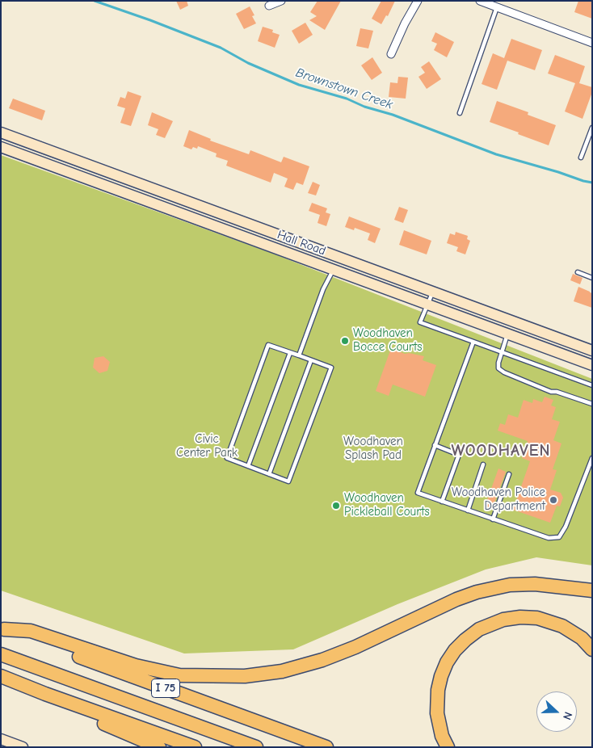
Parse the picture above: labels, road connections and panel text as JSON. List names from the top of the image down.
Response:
{
  "streets": {
    "highway": ["I 75"],
    "street": ["Hall Road"]
  },
  "districts": ["WOODHAVEN"],
  "water": ["Brownstown Creek"],
  "parks": ["Civic Center Park", "Woodhaven Splash Pad"],
  "places": ["Woodhaven Bocce Courts", "Woodhaven Police Department", "Woodhaven Pickleball Courts"],
  "north": "right"
}
